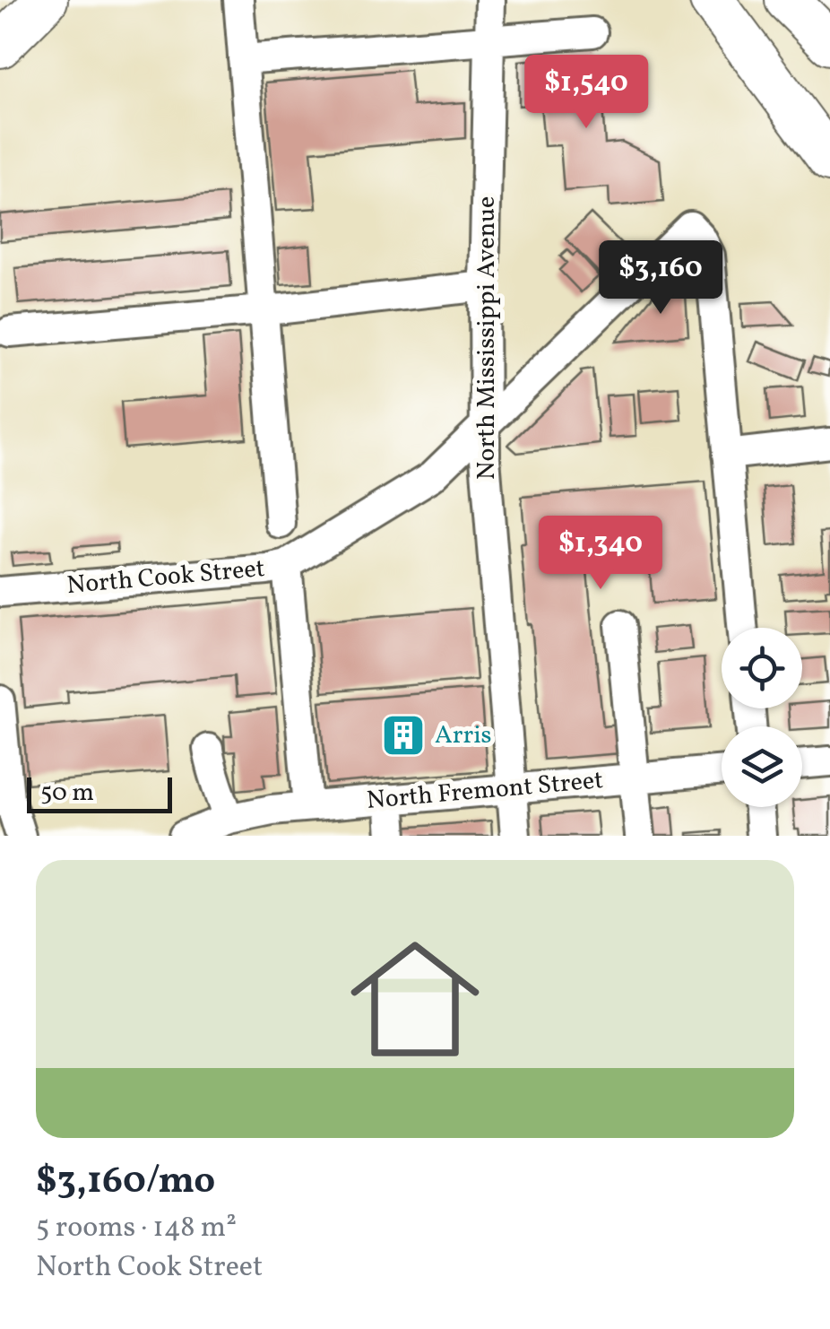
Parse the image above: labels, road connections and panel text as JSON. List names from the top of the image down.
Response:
{
  "streets": {
    "street": ["North Mississippi Avenue", "North Cook Street", "North Fremont Street"]
  },
  "crossings": [
    ["North Mississippi Avenue", "North Cook Street"],
    ["North Mississippi Avenue", "North Fremont Street"]
  ],
  "places": {
    "building": ["Arris"]
  },
  "scale_bar": "50 m",
  "page": {
    "price": ["$1,540", "$3,160", "$1,340"],
    "scale": "50 m",
    "list": [
      {
        "name": "$3,160/mo",
        "note": "5 rooms · 148 m² · North Cook Street"
      }
    ]
  }
}
